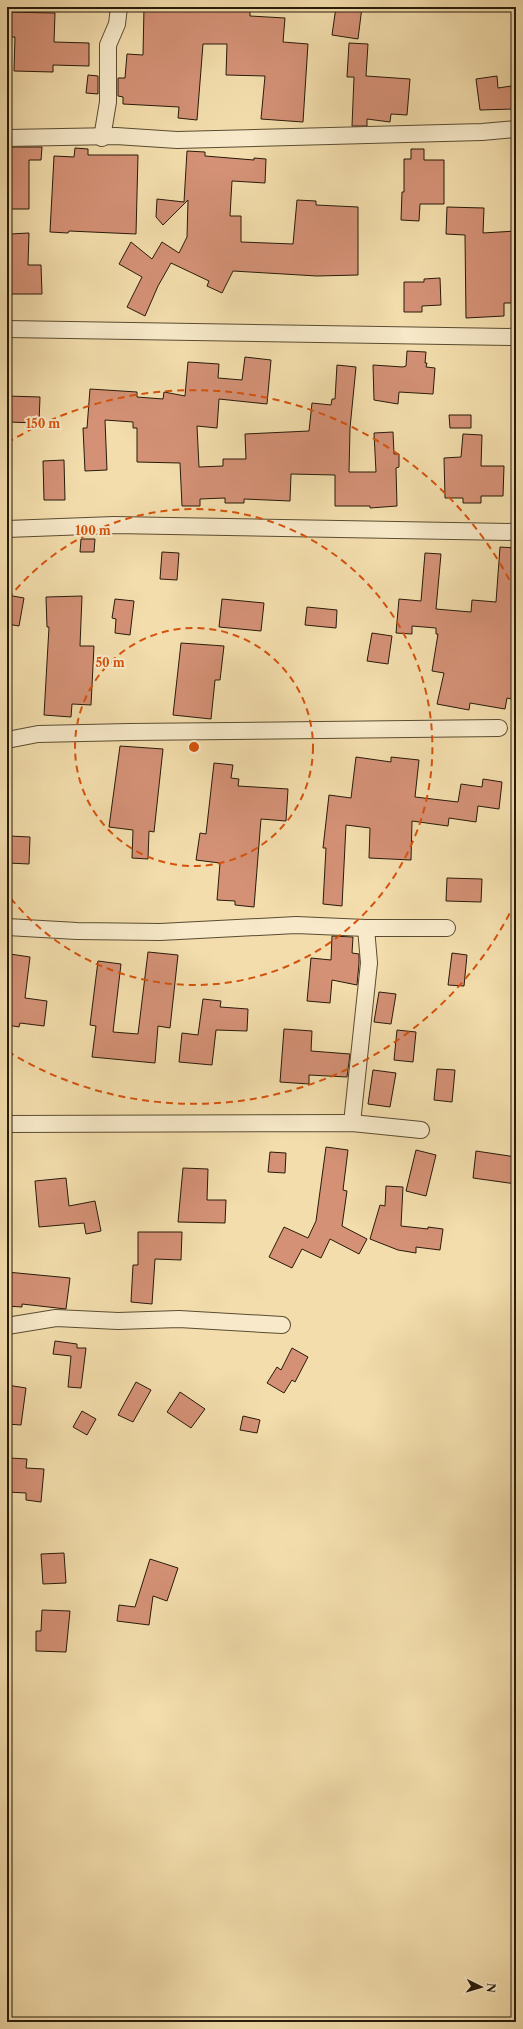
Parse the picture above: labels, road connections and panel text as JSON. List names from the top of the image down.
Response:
{
  "north": "right",
  "rings": ["150 m", "100 m", "50 m"]
}
